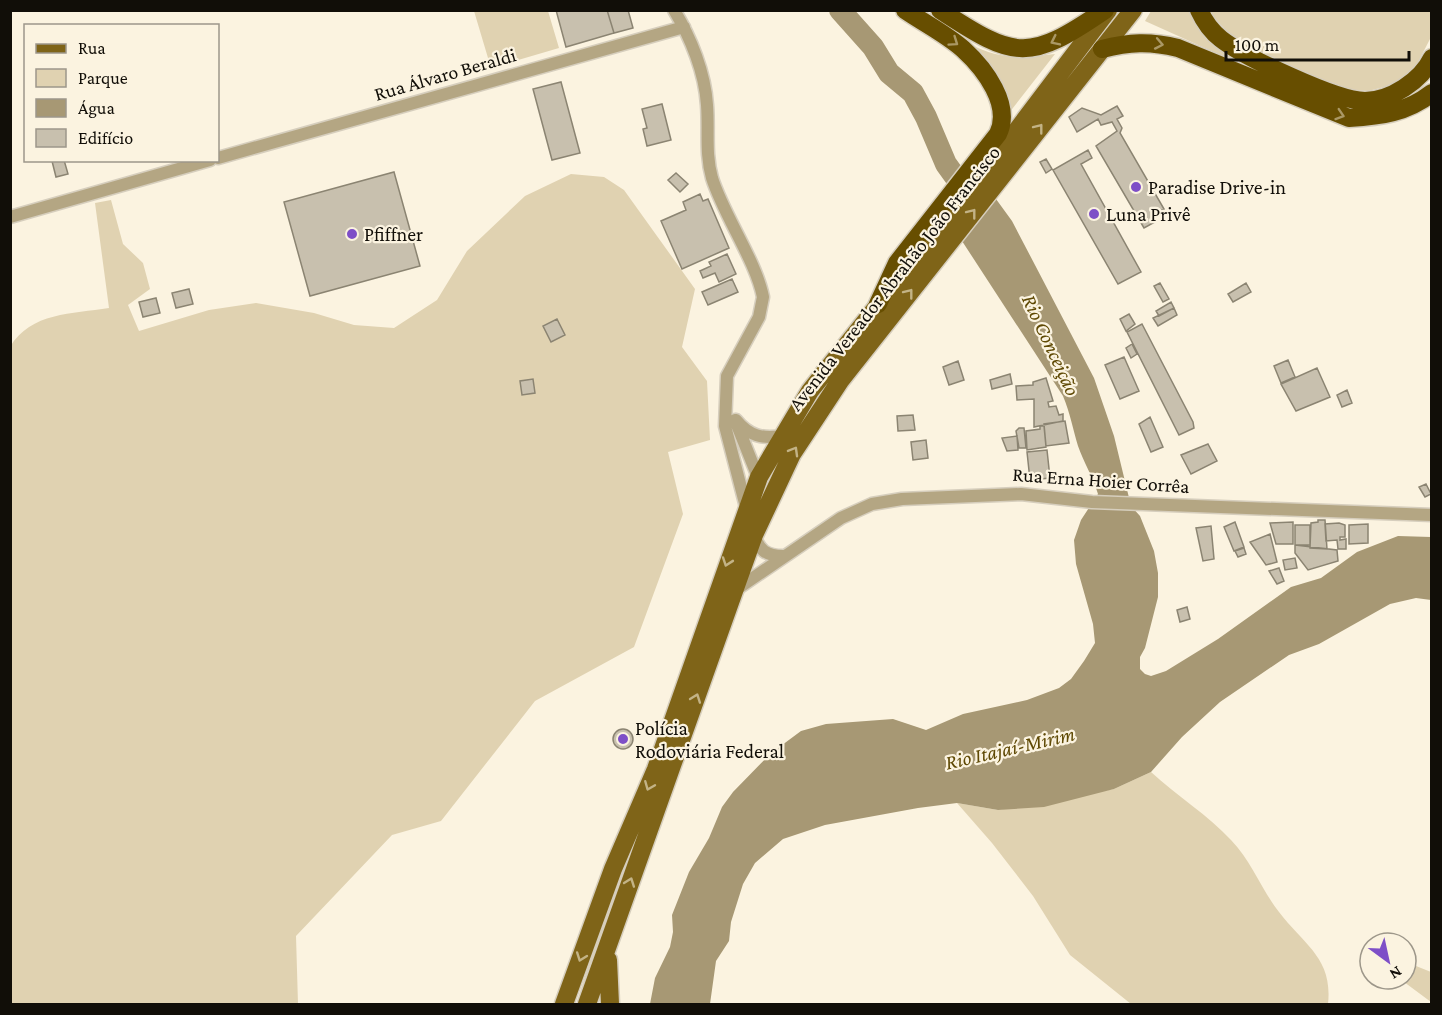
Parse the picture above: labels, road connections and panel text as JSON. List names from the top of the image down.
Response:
{
  "streets": {
    "main road": ["Avenida Vereador Abrahão João Francisco"],
    "street": ["Rua Álvaro Beraldi", "Rua Erna Hoier Corrêa"]
  },
  "crossings": [
    ["Avenida Vereador Abrahão João Francisco", "Rua Erna Hoier Corrêa"]
  ],
  "water": ["Rio Conceição", "Rio Itajaí-Mirim"],
  "places": [
    "Paradise Drive-in",
    "Luna Privê",
    "Pfiffner",
    "Polícia Rodoviária Federal"
  ],
  "legend": [
    "Rua",
    "Parque",
    "Água",
    "Edifício"
  ],
  "scale_bar": "100 m",
  "north": "bottom right"
}
